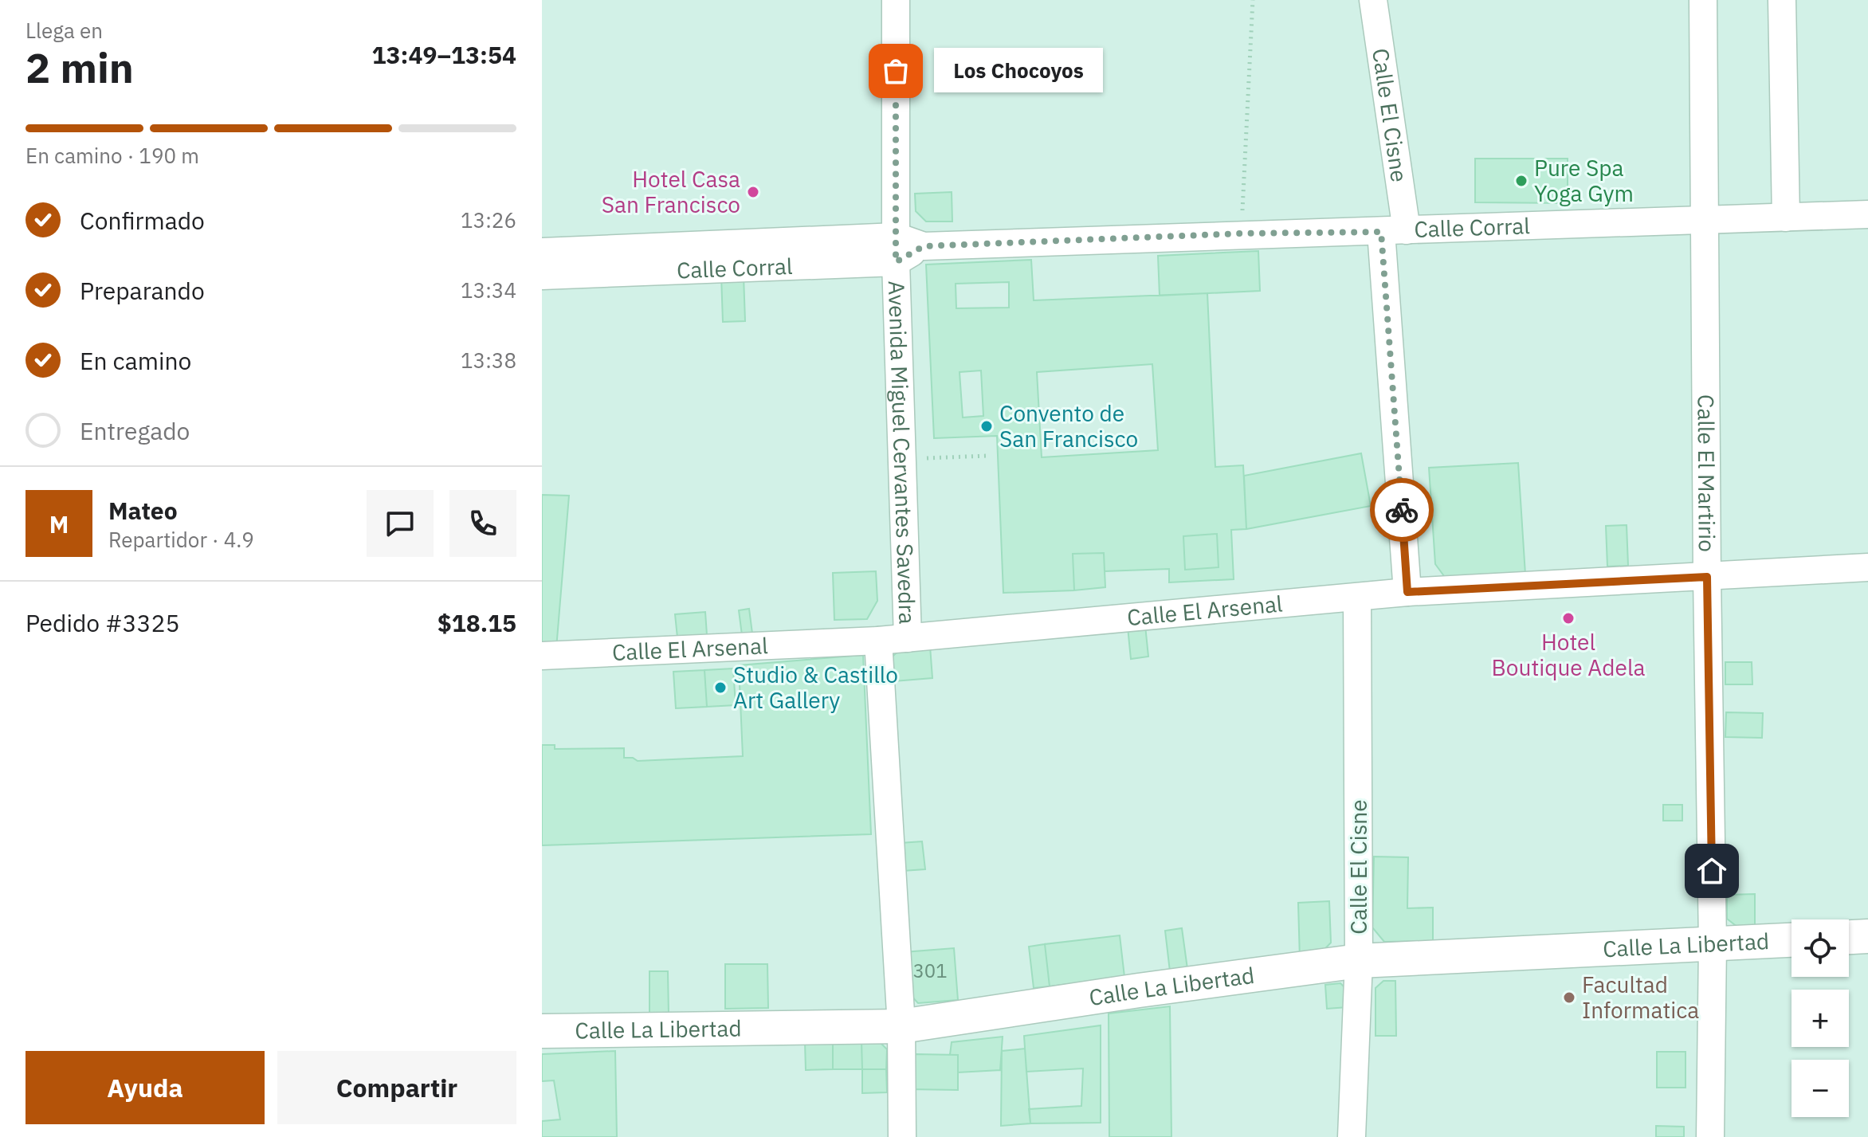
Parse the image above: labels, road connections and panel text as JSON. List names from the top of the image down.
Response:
{
  "streets": {
    "street": [
      "Calle El Cisne",
      "Calle Corral",
      "Avenida Miguel Cervantes Savedra",
      "Calle El Martirio",
      "Calle El Arsenal",
      "Calle La Libertad"
    ]
  },
  "crossings": [
    ["Calle El Cisne", "Calle Corral"],
    ["Calle El Cisne", "Calle El Arsenal"],
    ["Calle El Cisne", "Calle La Libertad"],
    ["Calle Corral", "Avenida Miguel Cervantes Savedra"],
    ["Calle Corral", "Calle El Martirio"],
    ["Avenida Miguel Cervantes Savedra", "Calle El Arsenal"],
    ["Avenida Miguel Cervantes Savedra", "Calle La Libertad"],
    ["Calle El Martirio", "Calle El Arsenal"],
    ["Calle El Martirio", "Calle La Libertad"]
  ],
  "places": [
    "Los Chocoyos",
    "Pure Spa Yoga Gym",
    "Hotel Casa San Francisco",
    "Convento de San Francisco",
    "Hotel Boutique Adela",
    "Studio & Castillo Art Gallery",
    "Facultad Informatica"
  ],
  "house_numbers": ["301"],
  "page": {
    "heading": ["2 min", "Llega en", "13:49–13:54"],
    "panel": [
      "Mateo",
      "Repartidor · 4.9",
      "Pedido #3325",
      "$18.15"
    ],
    "bubble": "Los Chocoyos",
    "bar": "En camino · 190 m",
    "list": [
      ["Confirmado", "13:26"],
      ["Preparando", "13:34"],
      ["En camino", "13:38"],
      "Entregado"
    ],
    "round": "M",
    "map_buttons": ["+", "−"],
    "buttons": ["Ayuda", "Compartir"]
  }
}
